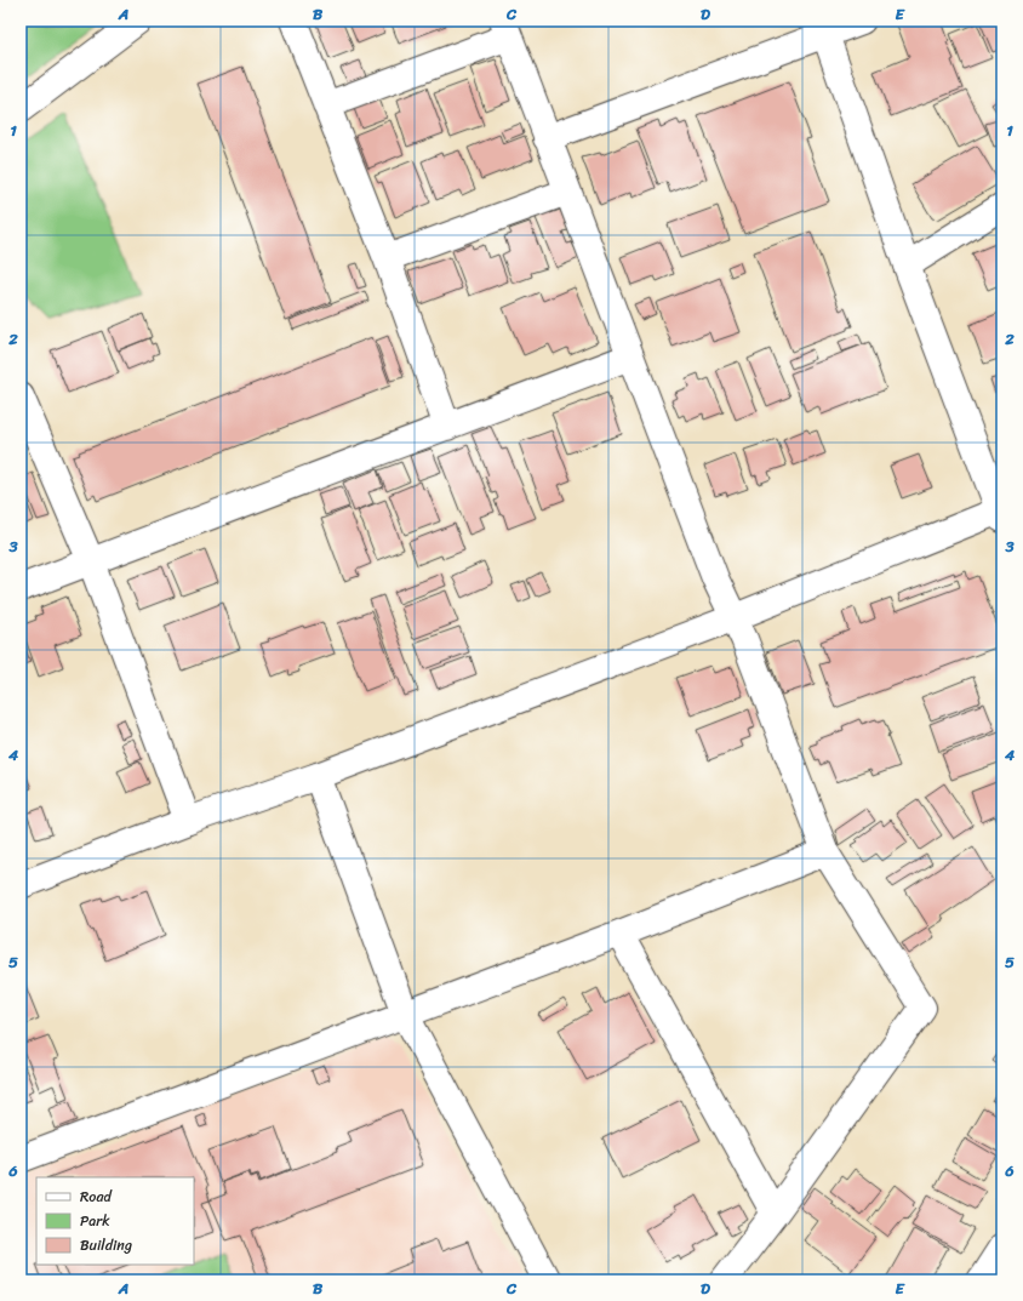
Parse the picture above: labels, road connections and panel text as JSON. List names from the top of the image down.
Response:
{
  "legend": ["Road", "Park", "Building"],
  "grid": {
    "columns": [
      "A",
      "B",
      "C",
      "D",
      "E"
    ],
    "rows": [
      "1",
      "2",
      "3",
      "4",
      "5",
      "6"
    ]
  }
}
